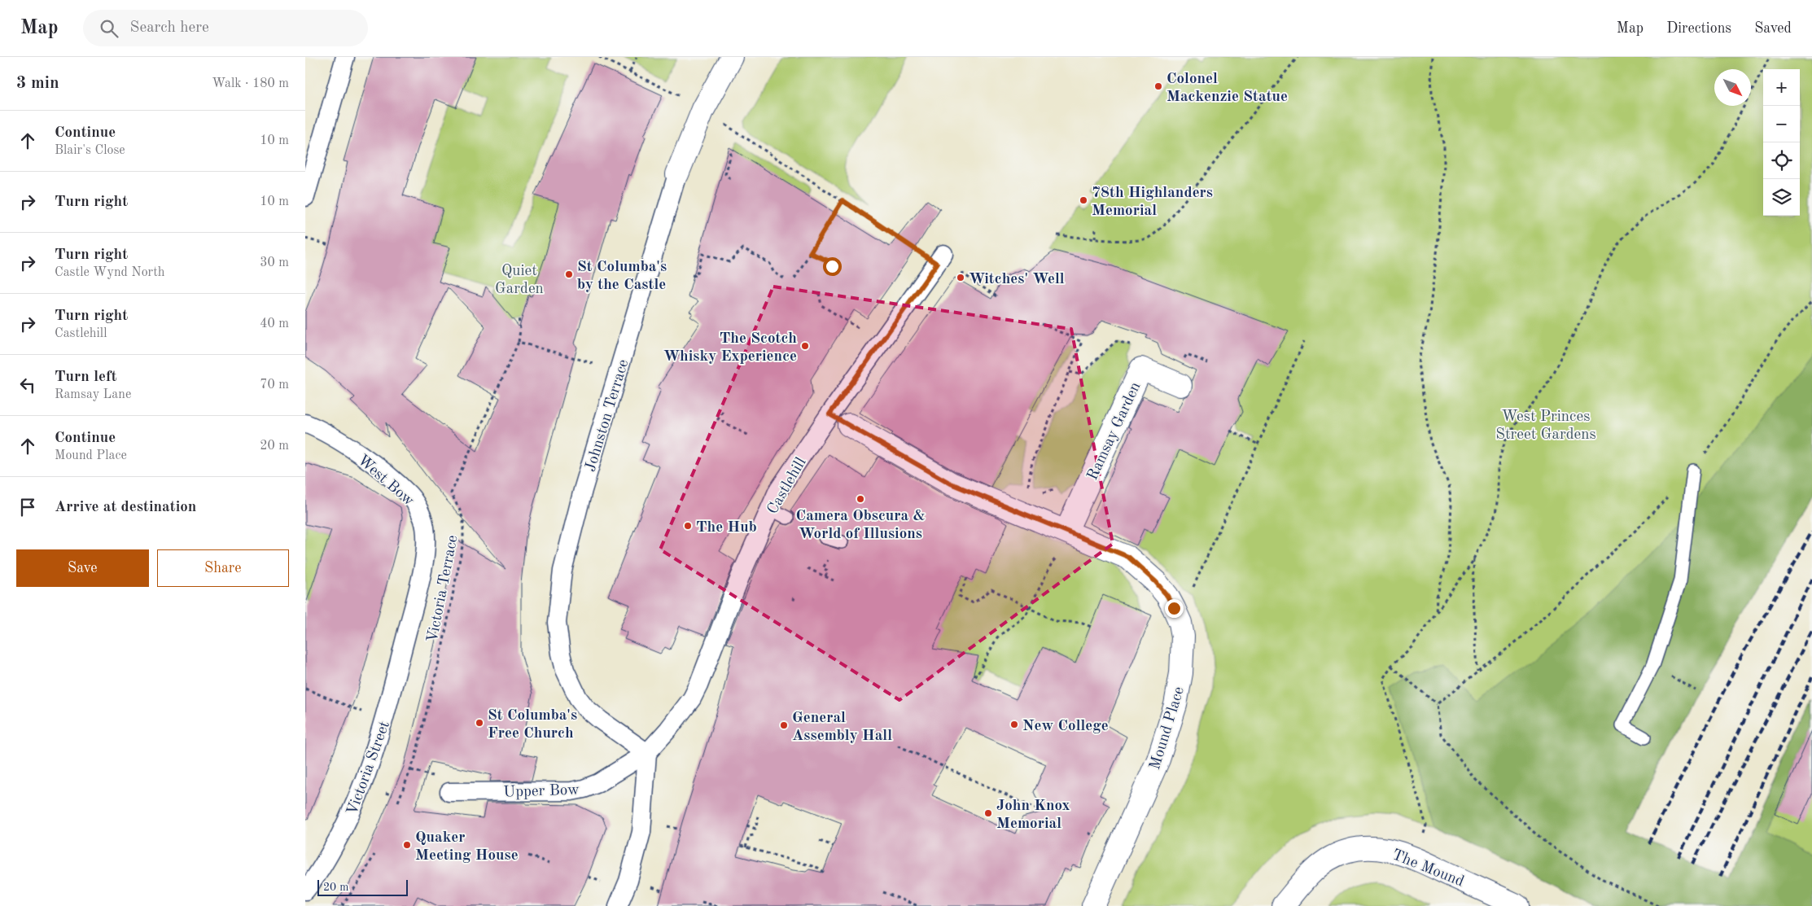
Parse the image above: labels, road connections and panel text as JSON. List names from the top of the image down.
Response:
{
  "streets": {
    "street": [
      "Johnston Terrace",
      "Ramsay Garden",
      "West Bow",
      "Castlehill",
      "Mound Place",
      "Victoria Street",
      "Upper Bow",
      "The Mound"
    ],
    "path": ["Victoria Terrace"]
  },
  "crossings": [
    ["Johnston Terrace", "Castlehill"],
    ["Johnston Terrace", "Upper Bow"],
    ["Ramsay Garden", "Mound Place"],
    ["West Bow", "Victoria Street"],
    ["Castlehill", "Mound Place"],
    ["Castlehill", "Upper Bow"]
  ],
  "parks": ["Quiet Garden", "West Princes Street Gardens"],
  "places": [
    "Colonel Mackenzie Statue",
    "78th Highlanders Memorial",
    "St Columba's by the Castle",
    "Witches' Well",
    "The Scotch Whisky Experience",
    "Camera Obscura & World of Illusions",
    "The Hub",
    "St Columba's Free Church",
    "New College",
    "General Assembly Hall",
    "John Knox Memorial",
    "Quaker Meeting House"
  ],
  "scale_bar": "20 m",
  "north": "bottom right",
  "page": {
    "header": "Map",
    "search": "Search here",
    "nav": ["Map", "Directions", "Saved"],
    "heading": ["3 min", "Walk · 180 m"],
    "map_buttons": ["+", "−"],
    "list": [
      ["Continue", "Blair's Close", "10 m"],
      ["Turn right", "10 m"],
      ["Turn right", "Castle Wynd North", "30 m"],
      ["Turn right", "Castlehill", "40 m"],
      ["Turn left", "Ramsay Lane", "70 m"],
      ["Continue", "Mound Place", "20 m"],
      "Arrive at destination"
    ],
    "buttons": ["Save", "Share"],
    "scale": "20 m"
  }
}
